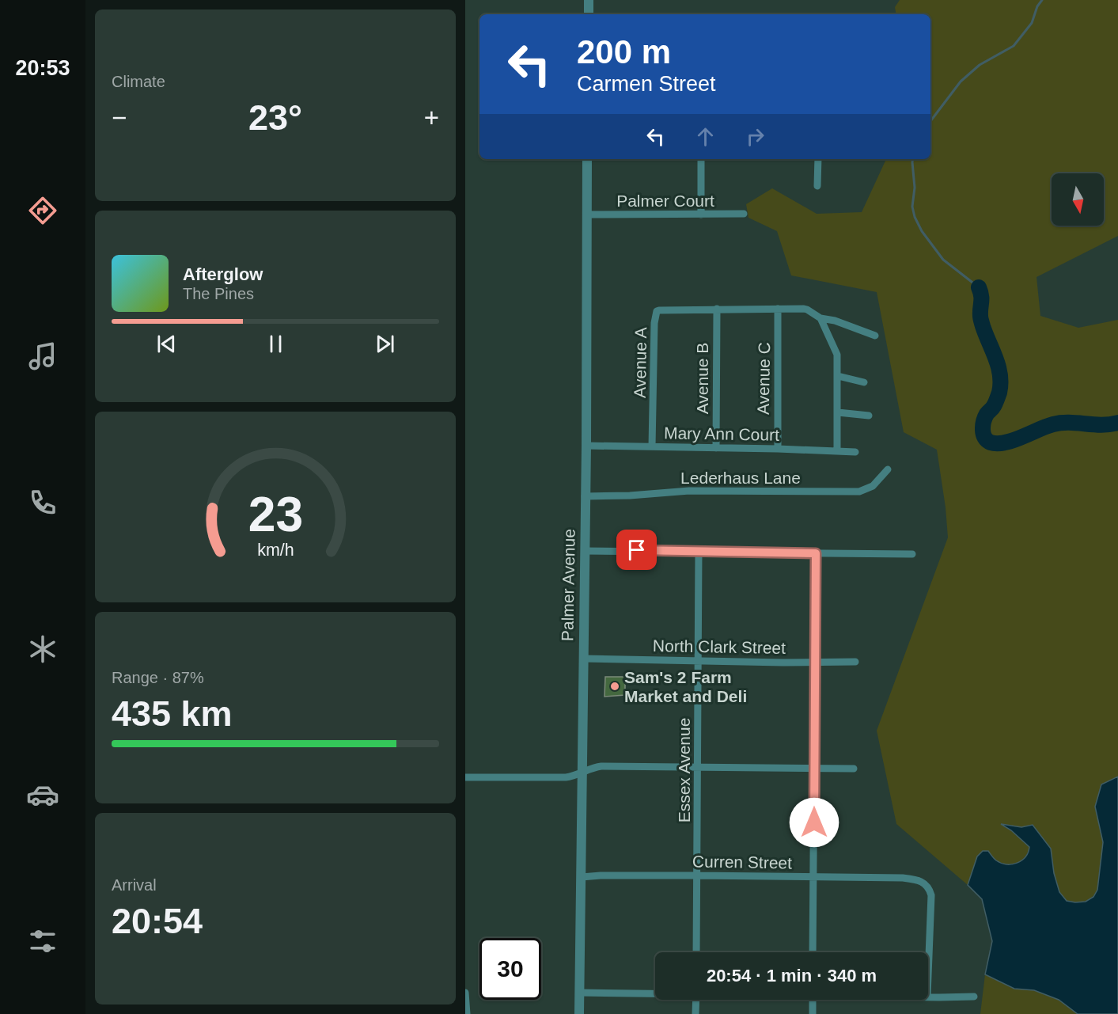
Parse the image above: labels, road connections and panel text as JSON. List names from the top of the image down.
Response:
{
  "streets": {
    "street": [
      "Palmer Court",
      "Avenue A",
      "Avenue B",
      "Avenue C",
      "Mary Ann Court",
      "Lederhaus Lane",
      "Palmer Avenue",
      "North Clark Street",
      "Essex Avenue",
      "Curren Street"
    ]
  },
  "crossings": [
    ["Palmer Court", "Palmer Avenue"],
    ["Avenue A", "Avenue B"],
    ["Avenue A", "Mary Ann Court"],
    ["Avenue B", "Mary Ann Court"],
    ["Avenue C", "Mary Ann Court"],
    ["Mary Ann Court", "Palmer Avenue"],
    ["Lederhaus Lane", "Palmer Avenue"],
    ["Palmer Avenue", "North Clark Street"],
    ["Palmer Avenue", "Curren Street"],
    ["North Clark Street", "Essex Avenue"],
    ["Essex Avenue", "Curren Street"]
  ],
  "places": ["Sam's 2 Farm Market and Deli"],
  "north": "bottom",
  "page": {
    "tabs": "20:53",
    "tile": [
      "Climate",
      ["Range · 87%", "435 km"],
      ["Arrival", "20:54"]
    ],
    "turn": ["200 m", "Carmen Street"],
    "heat": ["−", "23°", "+"],
    "song": ["Afterglow", "The Pines"],
    "limit": "30",
    "trip": "20:54 · 1 min · 340 m",
    "gauge": ["23", "km/h"]
  }
}
